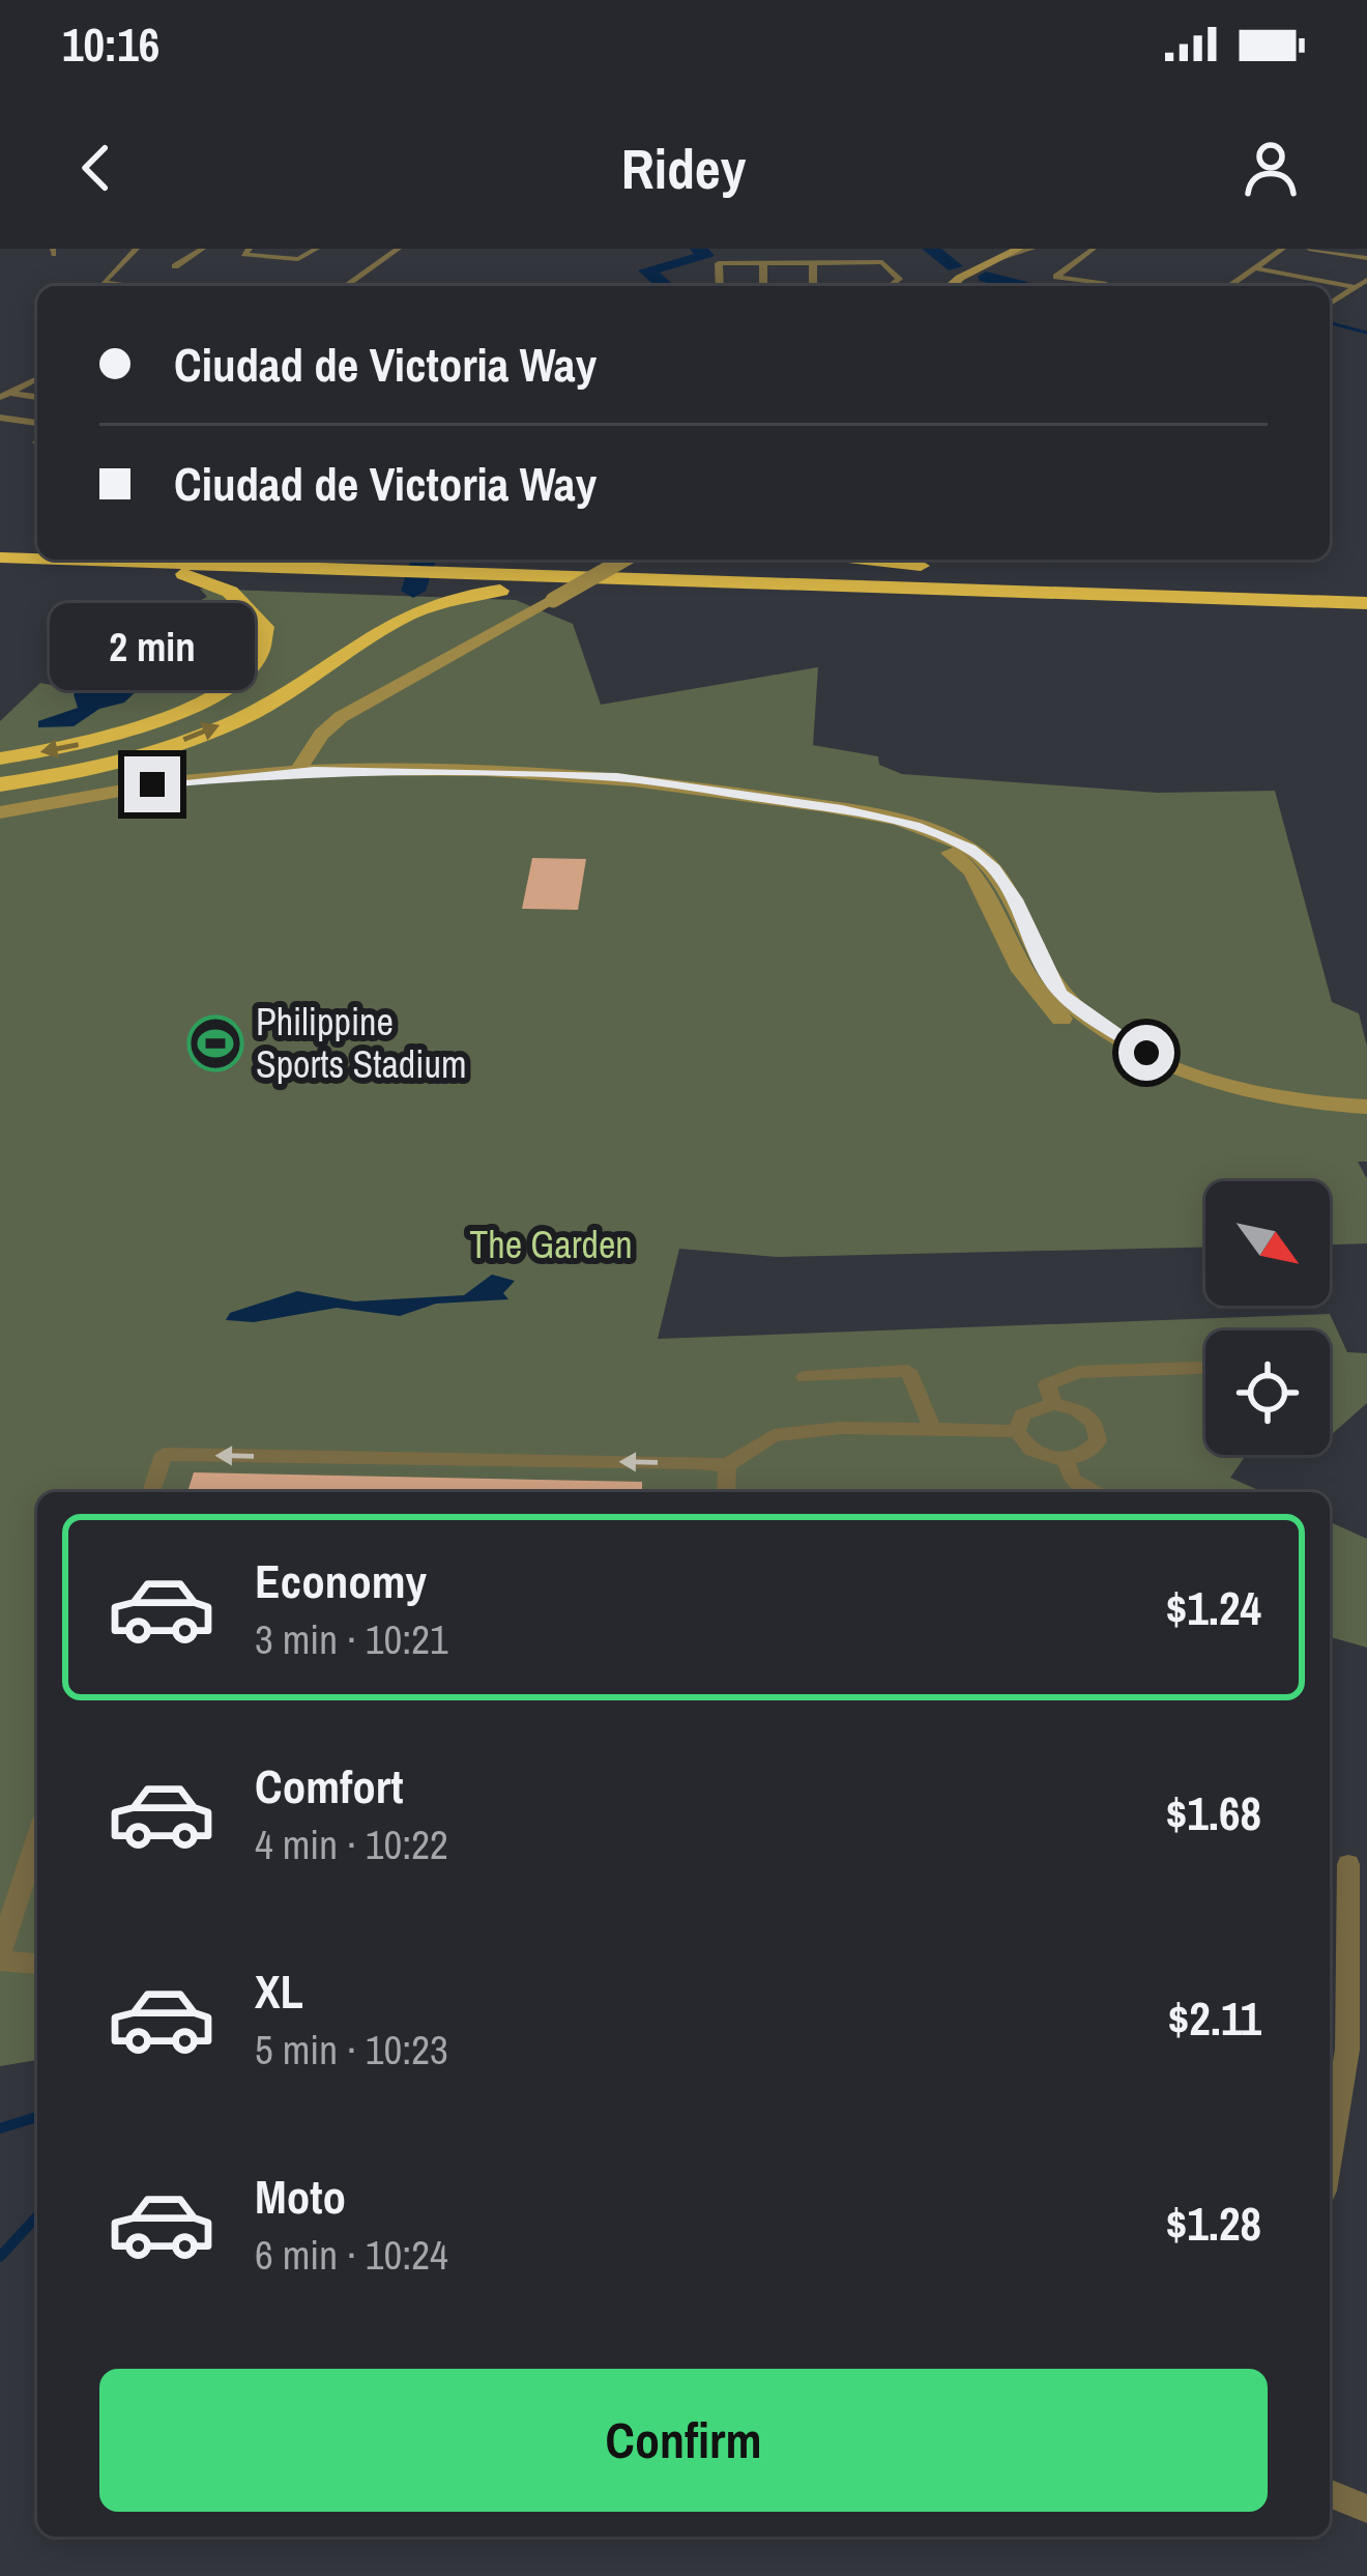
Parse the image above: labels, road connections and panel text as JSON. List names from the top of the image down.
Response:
{
  "parks": ["The Garden"],
  "places": {
    "sports": ["Philippine Sports Stadium"]
  },
  "north": "bottom right",
  "page": {
    "status": "10:16",
    "header": "Ridey",
    "banner": ["Ciudad de Victoria Way", "Ciudad de Victoria Way"],
    "bubble": "2 min",
    "list": [
      {
        "name": "Economy",
        "note": "3 min · 10:21",
        "value": "$1.24"
      },
      {
        "name": "Comfort",
        "note": "4 min · 10:22",
        "value": "$1.68"
      },
      {
        "name": "XL",
        "note": "5 min · 10:23",
        "value": "$2.11"
      },
      {
        "name": "Moto",
        "note": "6 min · 10:24",
        "value": "$1.28"
      }
    ],
    "buttons": "Confirm"
  }
}
